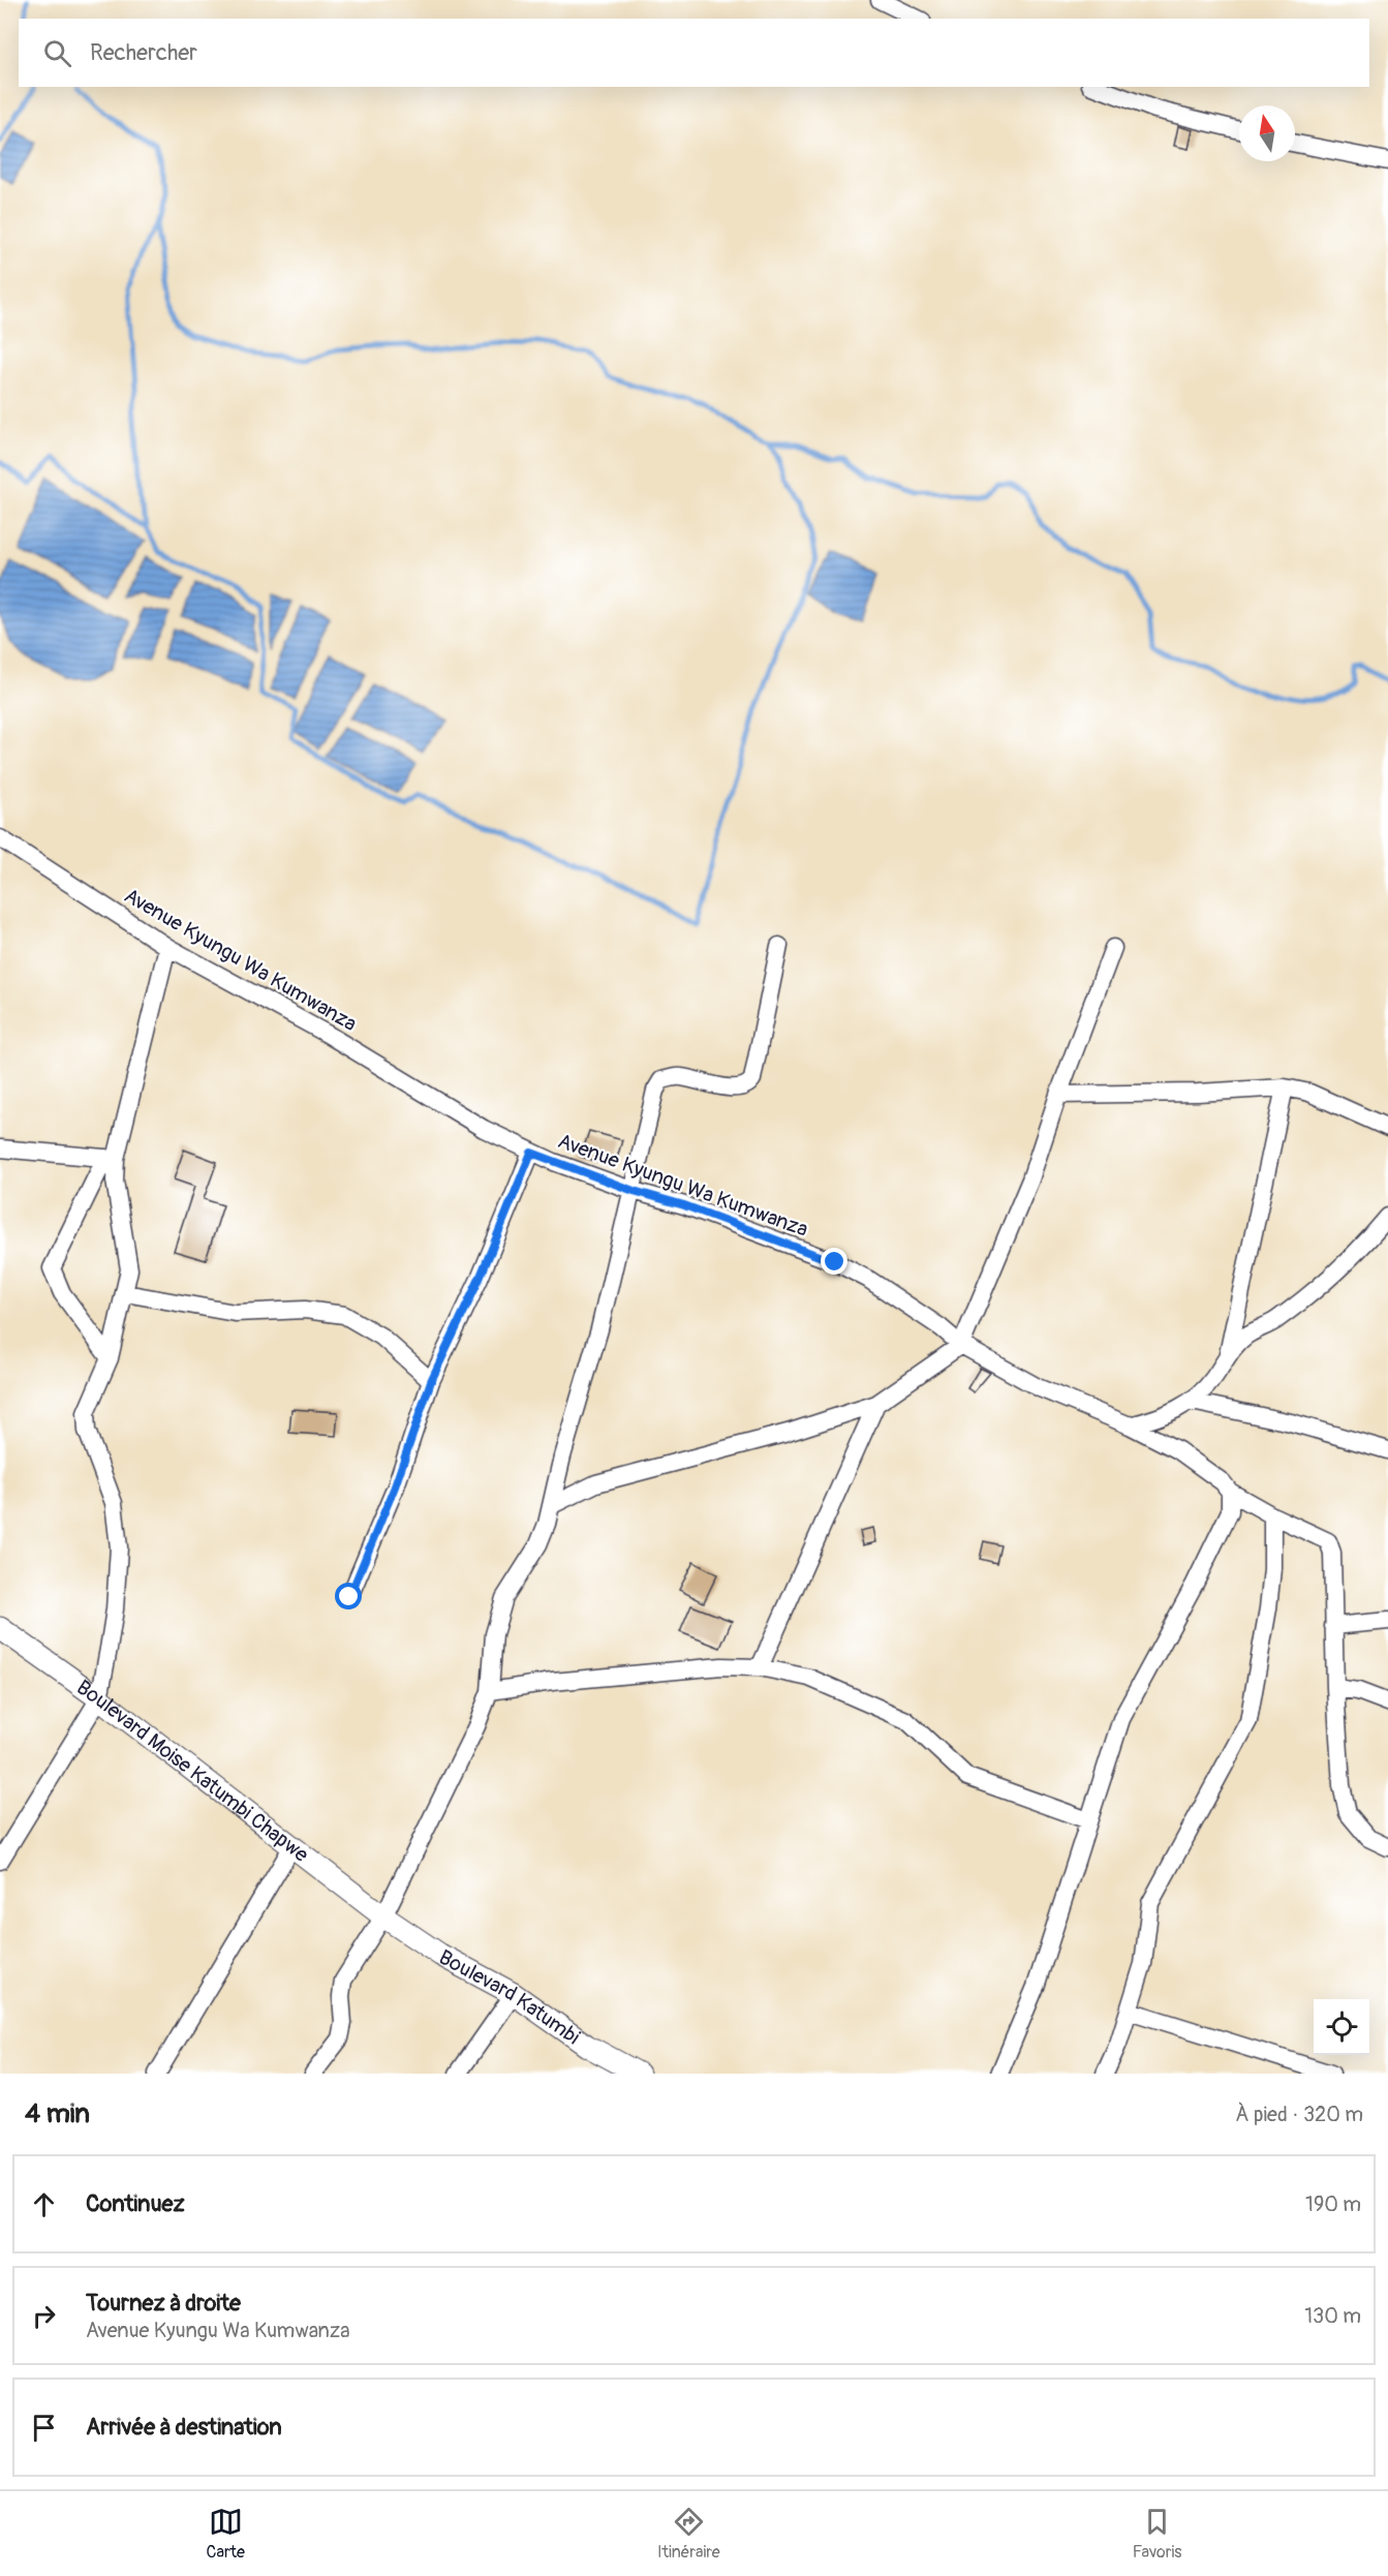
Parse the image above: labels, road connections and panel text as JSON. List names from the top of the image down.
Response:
{
  "streets": {
    "street": ["Avenue Kyungu Wa Kumwanza", "Boulevard Moise Katumbi Chapwe", "Boulevard Katumbi"]
  },
  "crossings": [
    ["Boulevard Moise Katumbi Chapwe", "Boulevard Katumbi"]
  ],
  "north": "top",
  "page": {
    "search": "Rechercher",
    "heading": ["4 min", "À pied · 320 m"],
    "list": [
      ["Continuez", "190 m"],
      ["Tournez à droite", "Avenue Kyungu Wa Kumwanza", "130 m"],
      "Arrivée à destination"
    ],
    "nav": ["Carte", "Itinéraire", "Favoris"]
  }
}
